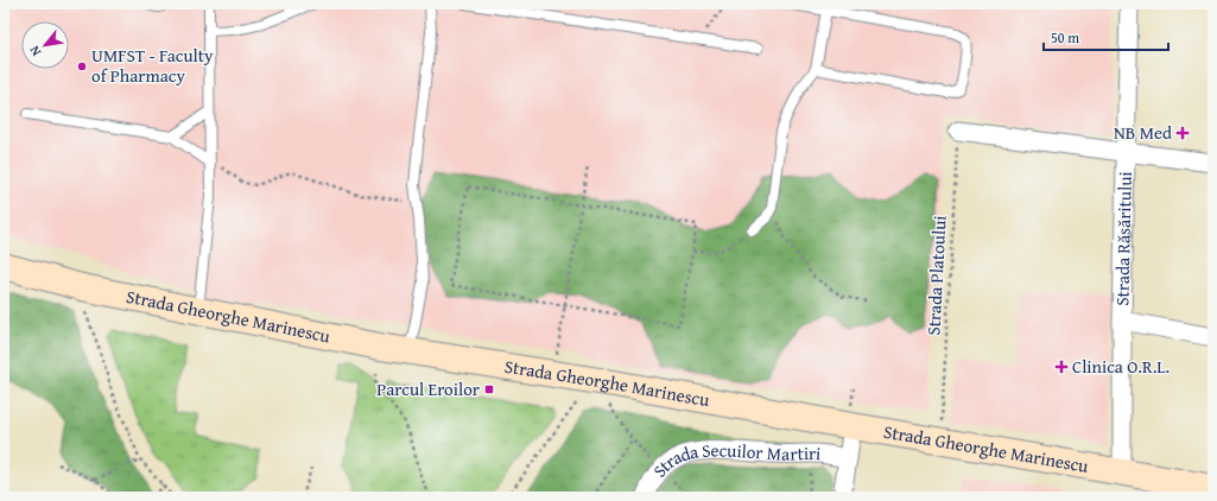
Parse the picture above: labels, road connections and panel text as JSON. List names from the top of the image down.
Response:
{
  "streets": {
    "main road": ["Strada Gheorghe Marinescu"],
    "street": ["Strada Răsăritului", "Strada Secuilor Martiri"],
    "path": ["Strada Platoului"]
  },
  "crossings": [
    ["Strada Răsăritului", "Strada Gheorghe Marinescu"]
  ],
  "places": {
    "other": ["UMFST - Faculty of Pharmacy"],
    "health": ["NB Med", "Clinica O.R.L."],
    "transit": ["Parcul Eroilor"]
  },
  "scale_bar": "50 m",
  "north": "bottom left"
}
